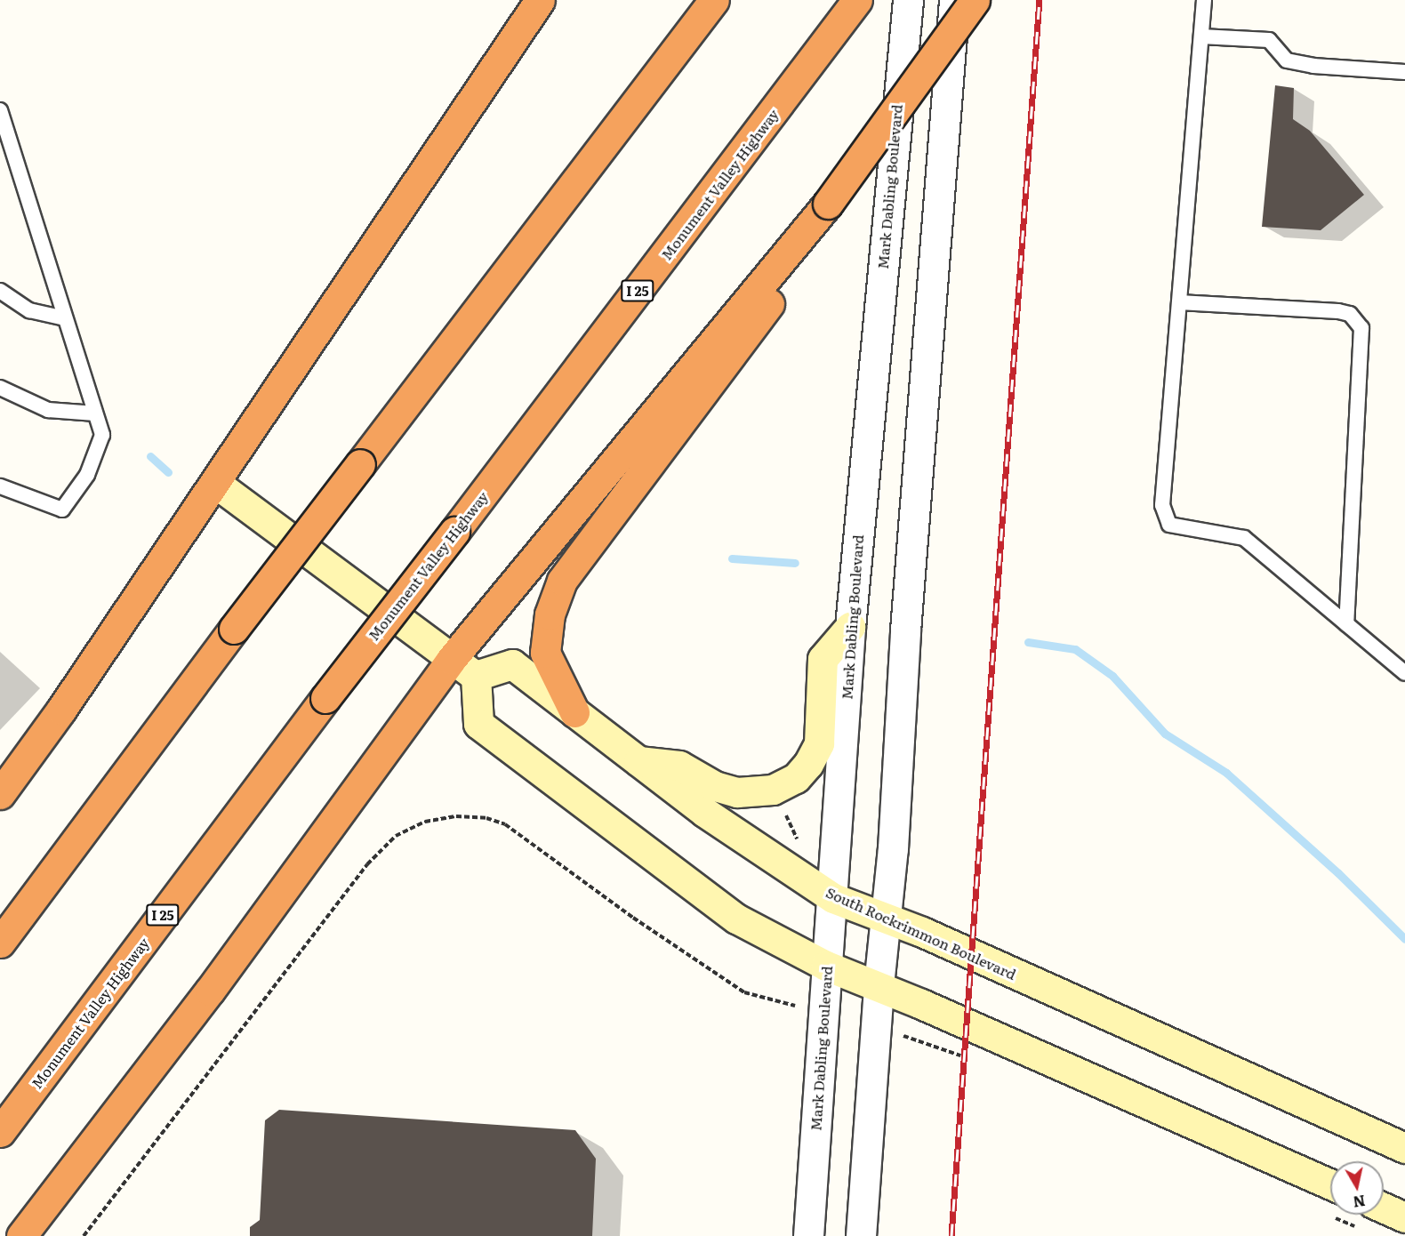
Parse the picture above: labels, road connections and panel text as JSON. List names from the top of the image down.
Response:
{
  "streets": {
    "highway": ["Monument Valley Highway", "I 25"],
    "main road": ["South Rockrimmon Boulevard"],
    "street": ["Mark Dabling Boulevard"]
  },
  "crossings": [
    ["Mark Dabling Boulevard", "South Rockrimmon Boulevard"]
  ],
  "north": "bottom"
}
